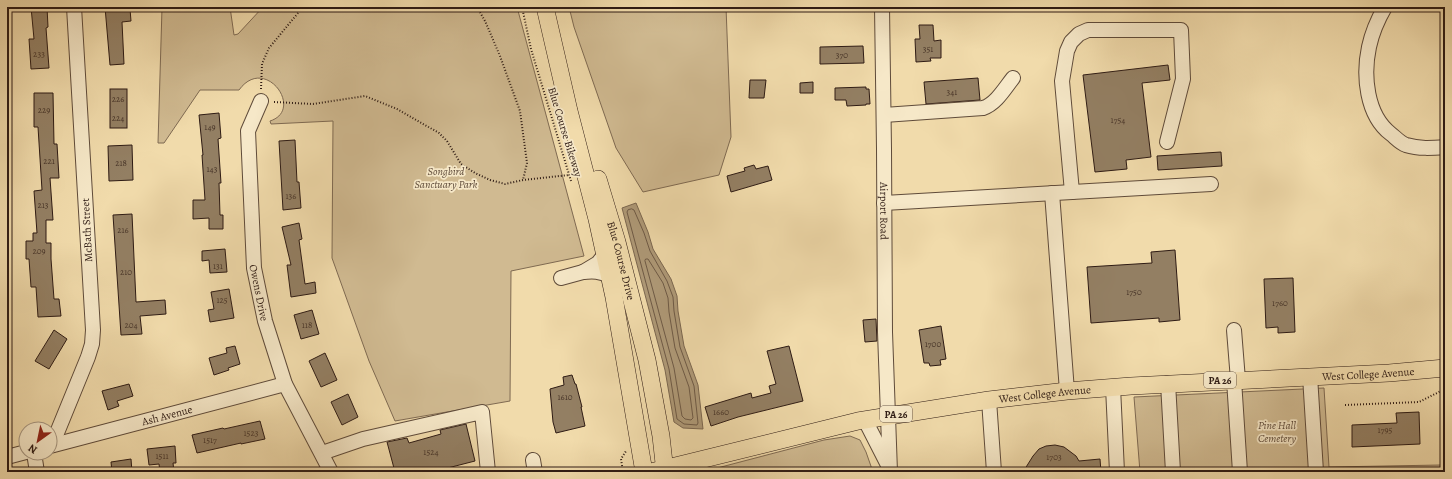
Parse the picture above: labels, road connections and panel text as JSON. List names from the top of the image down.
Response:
{
  "streets": {
    "main road": ["Blue Course Drive", "West College Avenue", "PA 26"],
    "street": [
      "Airport Road",
      "McBath Street",
      "Owens Drive",
      "Ash Avenue"
    ],
    "path": ["Blue Course Bikeway"]
  },
  "crossings": [
    ["Airport Road", "West College Avenue"],
    ["Blue Course Drive", "West College Avenue"],
    ["Owens Drive", "Ash Avenue"]
  ],
  "parks": ["Songbird Sanctuary Park", "Pine Hall Cemetery"],
  "house_numbers": [
    "351",
    "233",
    "370",
    "341",
    "226",
    "229",
    "224",
    "1754",
    "149",
    "221",
    "218",
    "143",
    "136",
    "213",
    "216",
    "209",
    "131",
    "210",
    "1750",
    "125",
    "1760",
    "204",
    "118",
    "1700",
    "1610",
    "1660",
    "1795",
    "1523",
    "1517",
    "1524",
    "1511",
    "1703"
  ],
  "north": "bottom left"
}
